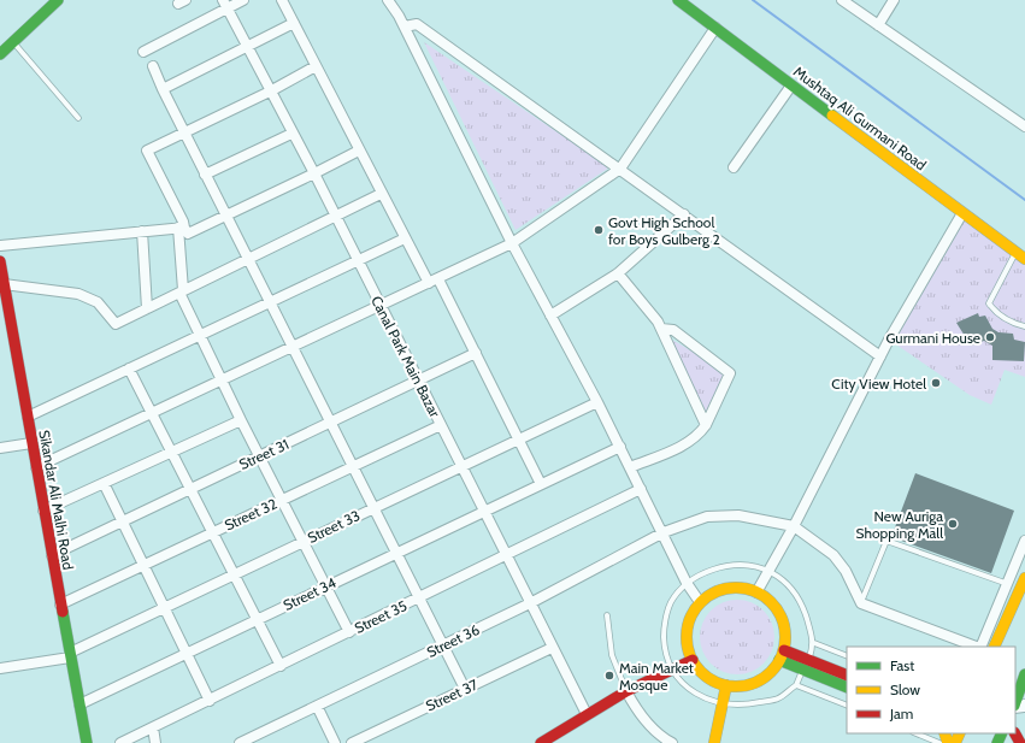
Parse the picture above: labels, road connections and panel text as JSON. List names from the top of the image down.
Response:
{
  "streets": {
    "street": [
      "Mushtaq Ali Gurmani Road",
      "Canal Park Main Bazar",
      "Street 31",
      "Sikandar Ali Malhi Road",
      "Street 32",
      "Street 33",
      "Street 34",
      "Street 35",
      "Street 36",
      "Street 37"
    ]
  },
  "crossings": [
    ["Canal Park Main Bazar", "Street 31"],
    ["Canal Park Main Bazar", "Street 32"],
    ["Canal Park Main Bazar", "Street 33"],
    ["Canal Park Main Bazar", "Street 34"],
    ["Canal Park Main Bazar", "Street 35"],
    ["Canal Park Main Bazar", "Street 36"],
    ["Canal Park Main Bazar", "Street 37"],
    ["Street 31", "Sikandar Ali Malhi Road"],
    ["Sikandar Ali Malhi Road", "Street 32"],
    ["Sikandar Ali Malhi Road", "Street 33"],
    ["Sikandar Ali Malhi Road", "Street 34"]
  ],
  "places": [
    "Govt High School for Boys Gulberg 2",
    "Gurmani House",
    "City View Hotel",
    "New Auriga Shopping Mall",
    "Main Market Mosque"
  ],
  "legend": ["Fast", "Slow", "Jam"]
}
